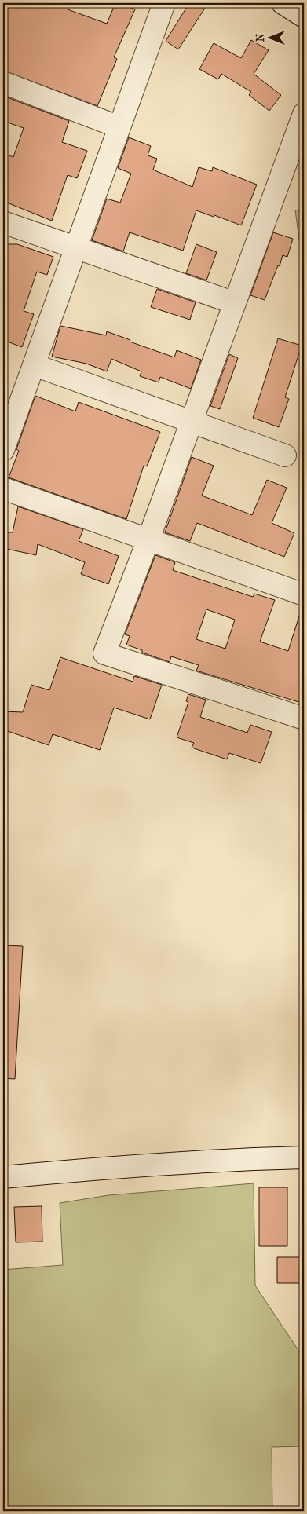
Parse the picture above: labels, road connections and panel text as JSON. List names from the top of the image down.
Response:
{
  "north": "left"
}
